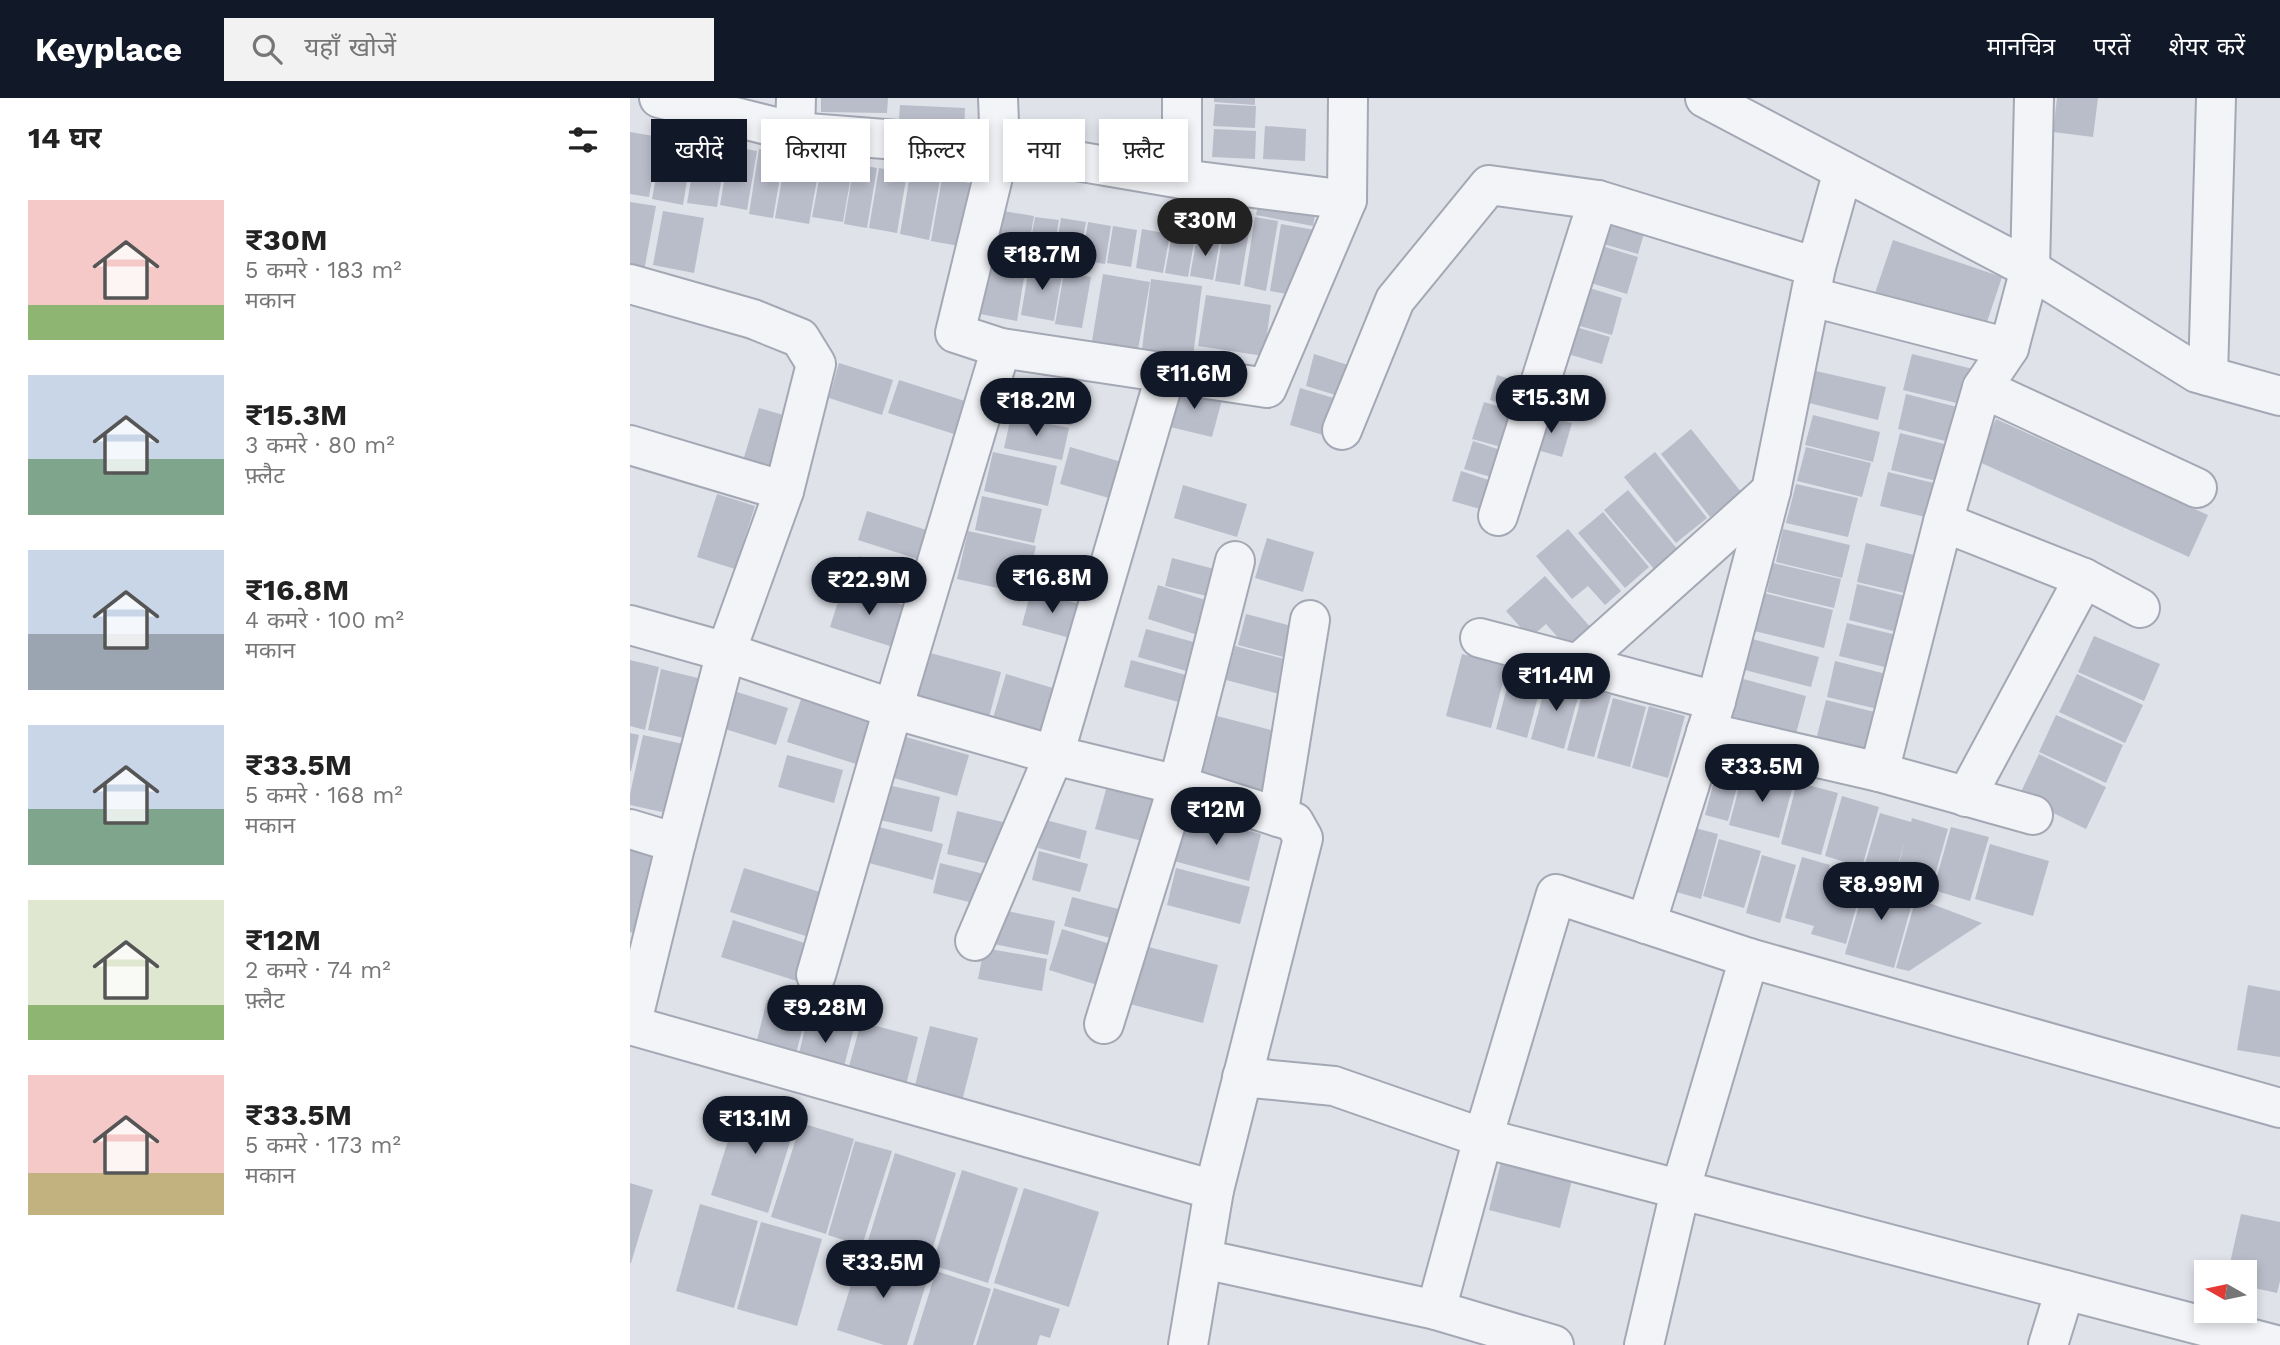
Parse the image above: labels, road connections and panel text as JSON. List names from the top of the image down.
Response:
{
  "north": "left",
  "page": {
    "header": "Keyplace",
    "search": "यहाँ खोजें",
    "nav": ["मानचित्र", "परतें", "शेयर करें"],
    "heading": "14 घर",
    "chip": [
      "खरीदें",
      "किराया",
      "फ़िल्टर",
      "नया",
      "फ़्लैट"
    ],
    "list": [
      {
        "name": "₹30M",
        "note": "5 कमरे · 183 m² · मकान"
      },
      {
        "name": "₹15.3M",
        "note": "3 कमरे · 80 m² · फ़्लैट"
      },
      {
        "name": "₹16.8M",
        "note": "4 कमरे · 100 m² · मकान"
      },
      {
        "name": "₹33.5M",
        "note": "5 कमरे · 168 m² · मकान"
      },
      {
        "name": "₹12M",
        "note": "2 कमरे · 74 m² · फ़्लैट"
      },
      {
        "name": "₹33.5M",
        "note": "5 कमरे · 173 m² · मकान"
      }
    ],
    "price": [
      "₹30M",
      "₹18.7M",
      "₹11.6M",
      "₹15.3M",
      "₹18.2M",
      "₹16.8M",
      "₹22.9M",
      "₹11.4M",
      "₹33.5M",
      "₹12M",
      "₹8.99M",
      "₹9.28M",
      "₹13.1M",
      "₹33.5M"
    ]
  }
}
